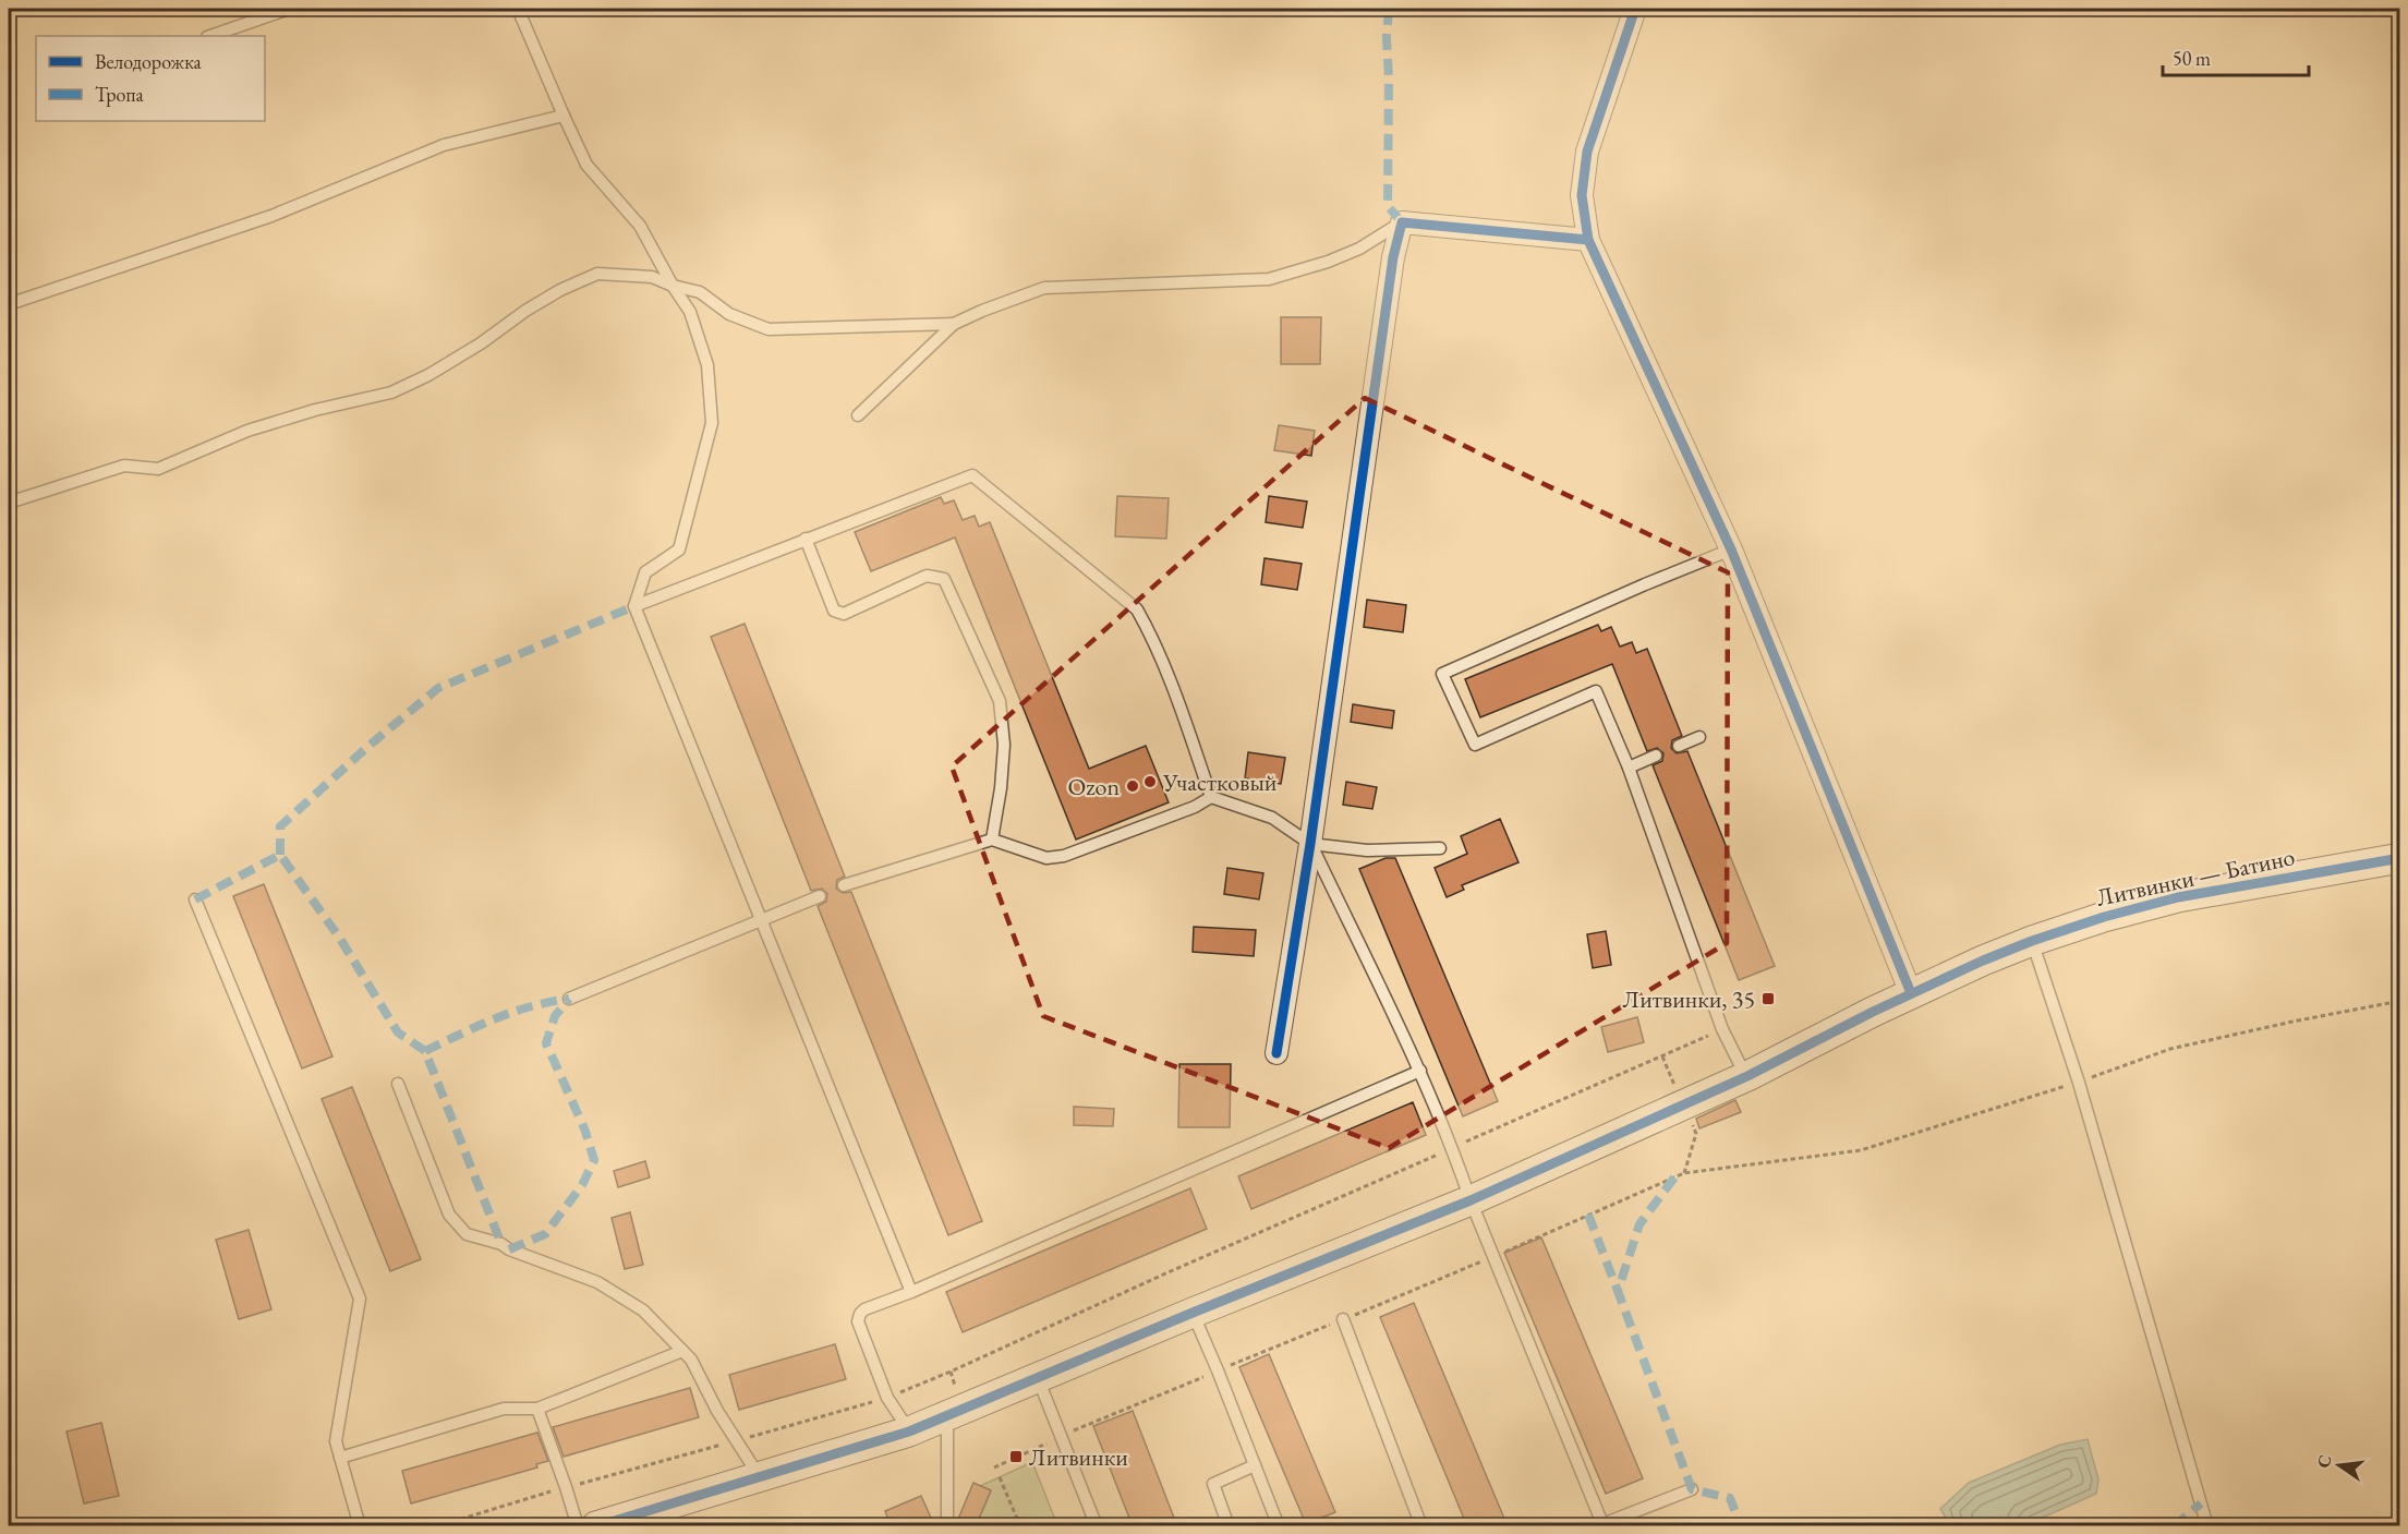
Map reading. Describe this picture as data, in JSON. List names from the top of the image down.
{
  "streets": {
    "street": ["Литвинки — Батино"]
  },
  "places": {
    "other": ["Участковый", "Ozon"],
    "transit": ["Литвинки, 35", "Литвинки"]
  },
  "legend": ["Велодорожка", "Тропа"],
  "scale_bar": "50 m",
  "north": "left"
}
